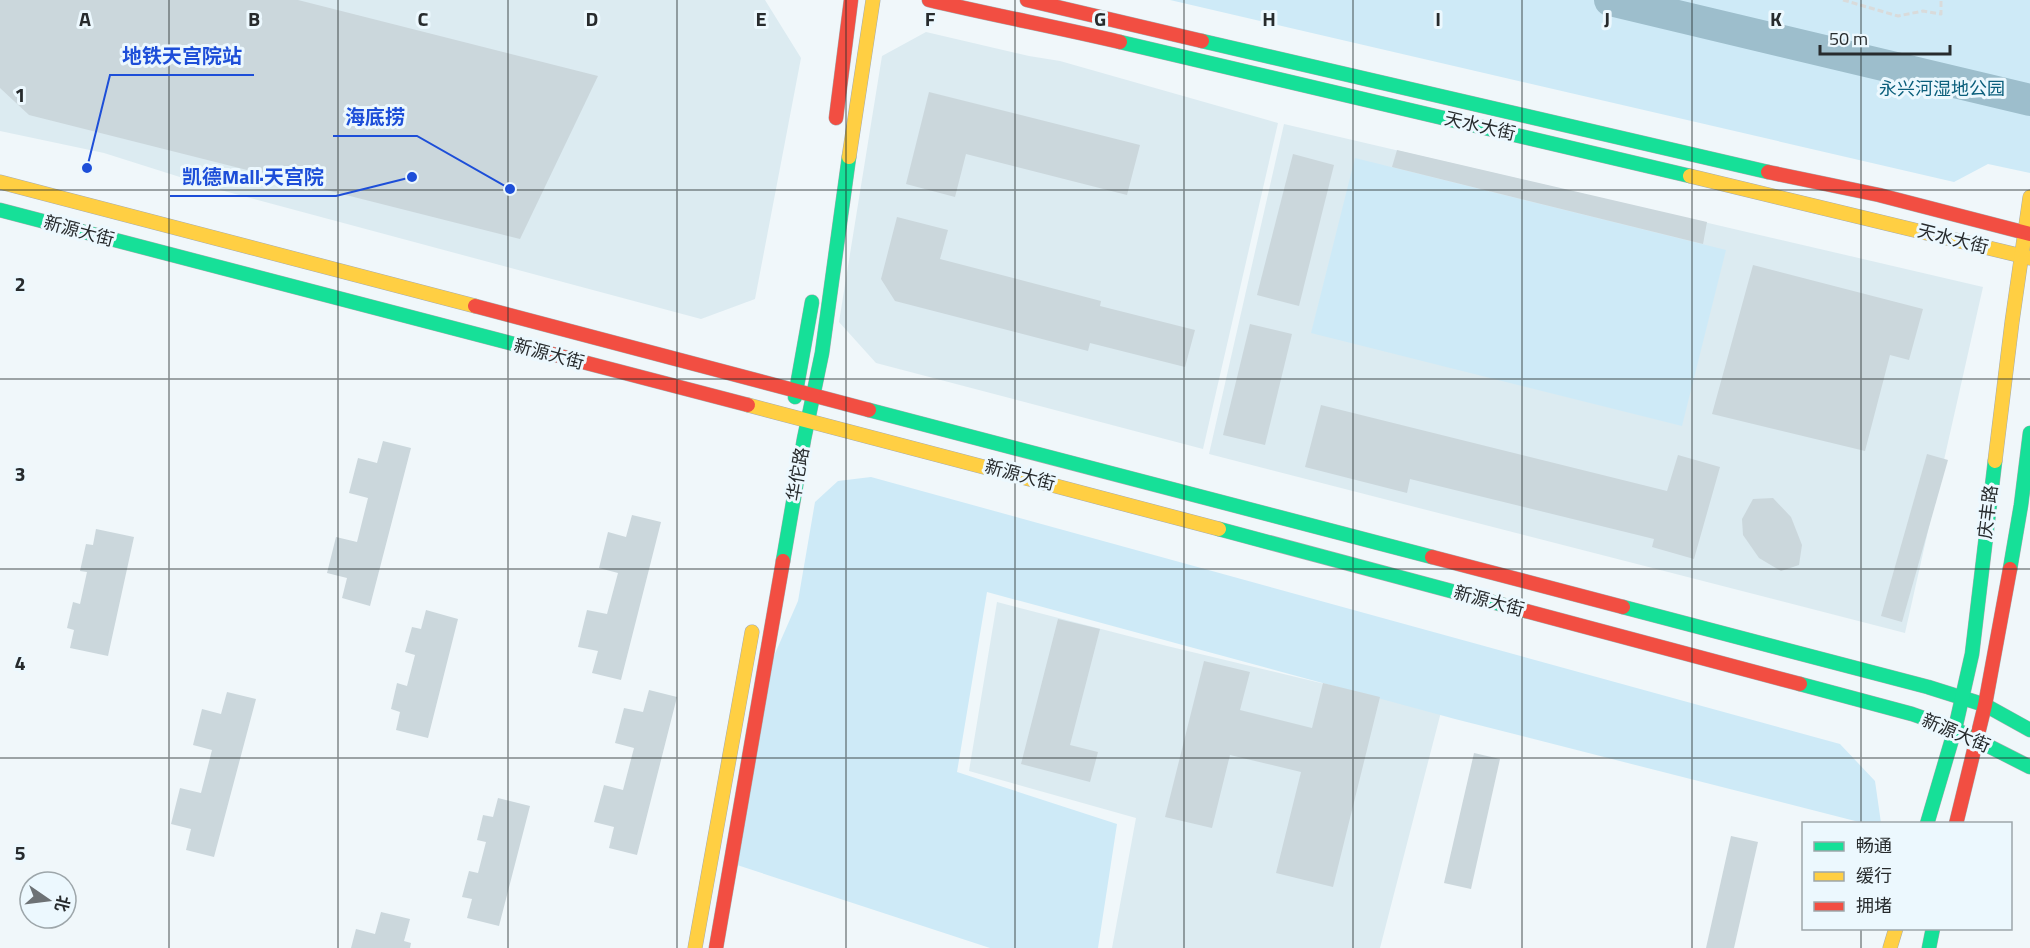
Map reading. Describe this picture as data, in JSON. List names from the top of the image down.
{
  "streets": {
    "main road": [
      "天水大街",
      "新源大街",
      "华佗路",
      "庆丰路"
    ]
  },
  "crossings": [
    ["天水大街", "庆丰路"],
    ["新源大街", "华佗路"],
    ["新源大街", "庆丰路"]
  ],
  "parks": ["永兴河湿地公园"],
  "places": ["地铁天宫院站", "凯德Mall·天宫院", "海底捞"],
  "legend": ["畅通", "缓行", "拥堵"],
  "scale_bar": "50 m",
  "north": "right",
  "grid": {
    "columns": [
      "A",
      "B",
      "C",
      "D",
      "E",
      "F",
      "G",
      "H",
      "I",
      "J",
      "K"
    ],
    "rows": [
      "1",
      "2",
      "3",
      "4",
      "5"
    ]
  }
}
